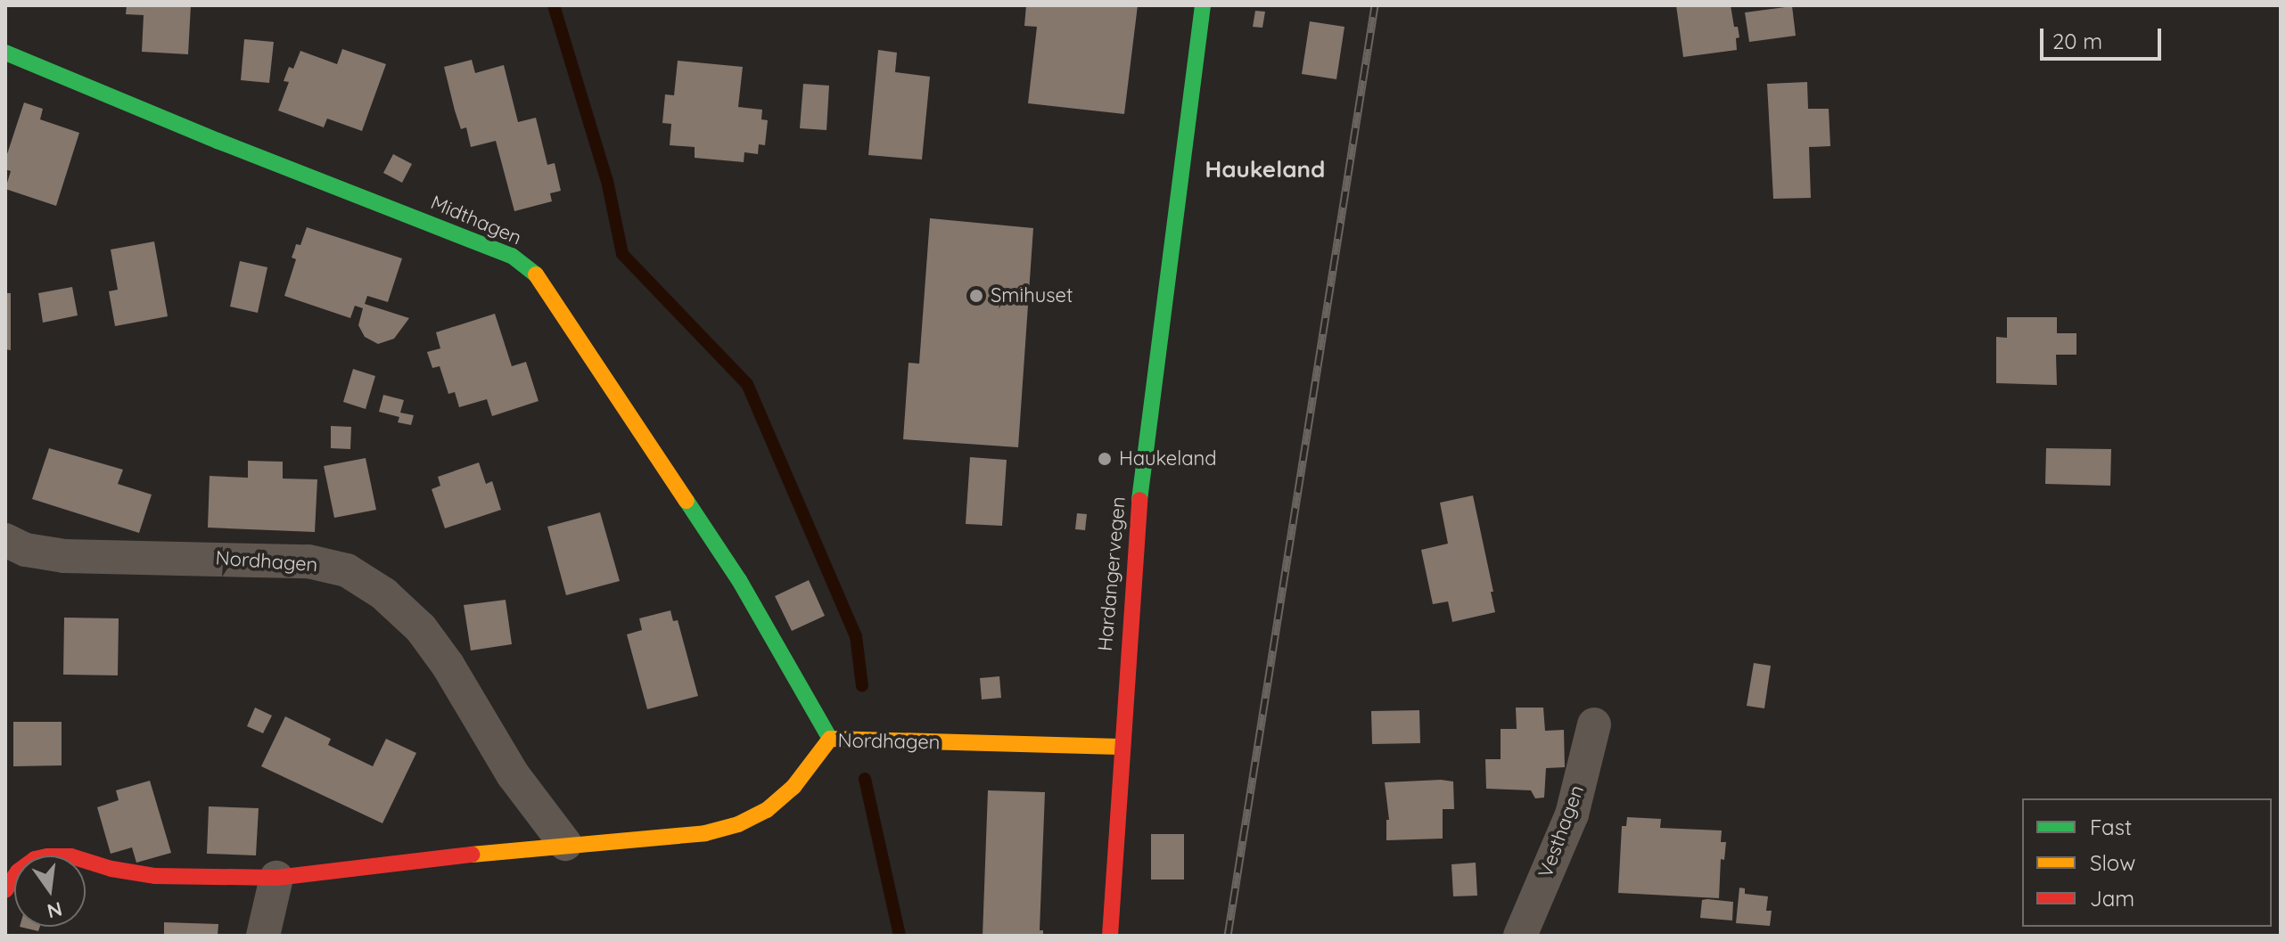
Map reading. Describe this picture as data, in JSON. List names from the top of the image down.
{
  "streets": {
    "street": [
      "Midthagen",
      "Nordhagen",
      "Hardangervegen",
      "Vesthagen"
    ]
  },
  "crossings": [
    ["Midthagen", "Nordhagen"],
    ["Nordhagen", "Hardangervegen"]
  ],
  "districts": ["Haukeland"],
  "places": ["Smihuset", "Haukeland"],
  "legend": ["Fast", "Slow", "Jam"],
  "scale_bar": "20 m",
  "north": "bottom"
}
